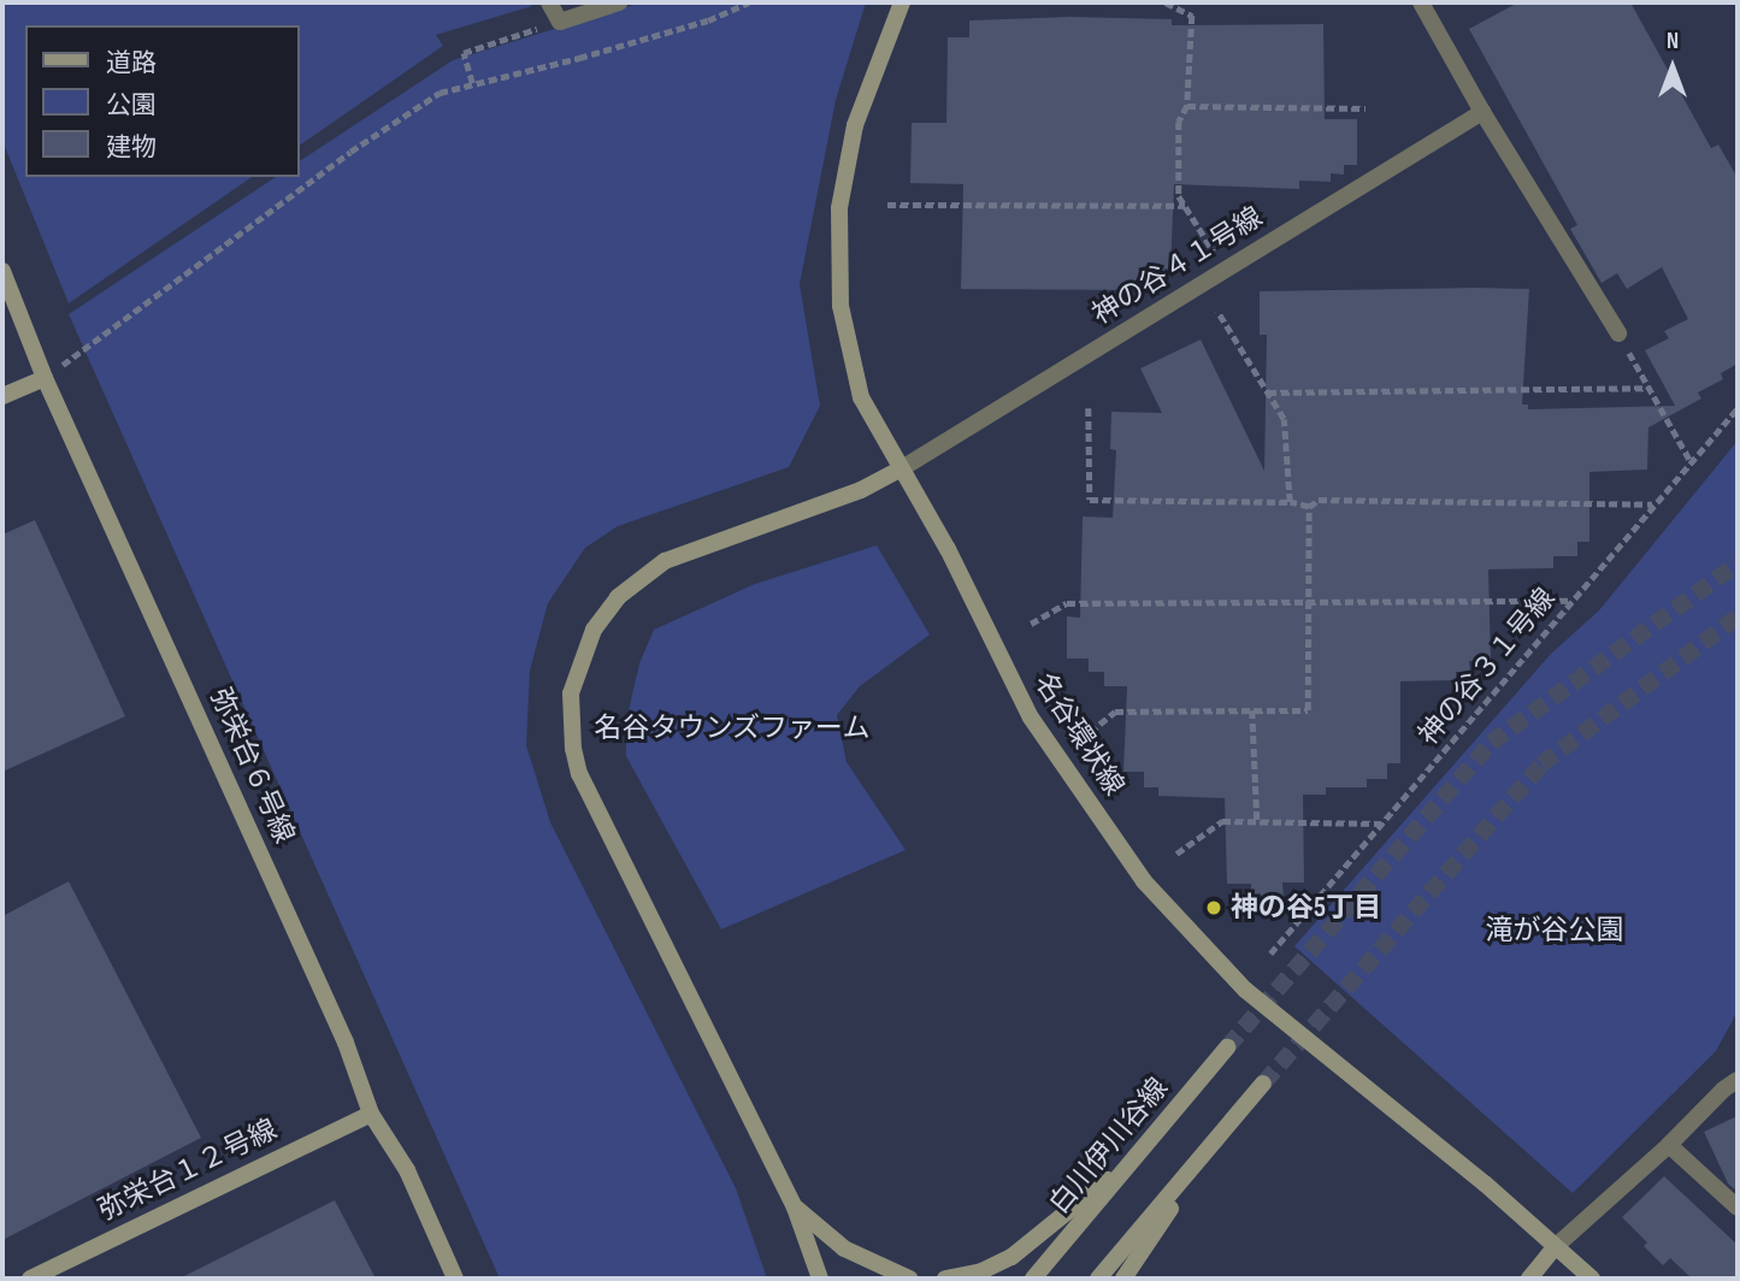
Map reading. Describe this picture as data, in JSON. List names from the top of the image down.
{
  "streets": {
    "street": [
      "神の谷４１号線",
      "名谷環状線",
      "弥栄台６号線",
      "白川伊川谷線",
      "弥栄台１２号線"
    ],
    "path": ["神の谷３１号線"]
  },
  "crossings": [
    ["神の谷４１号線", "名谷環状線"],
    ["弥栄台６号線", "弥栄台１２号線"]
  ],
  "parks": ["名谷タウンズファーム", "滝が谷公園"],
  "places": ["神の谷5丁目"],
  "legend": ["道路", "公園", "建物"],
  "north": "top"
}
